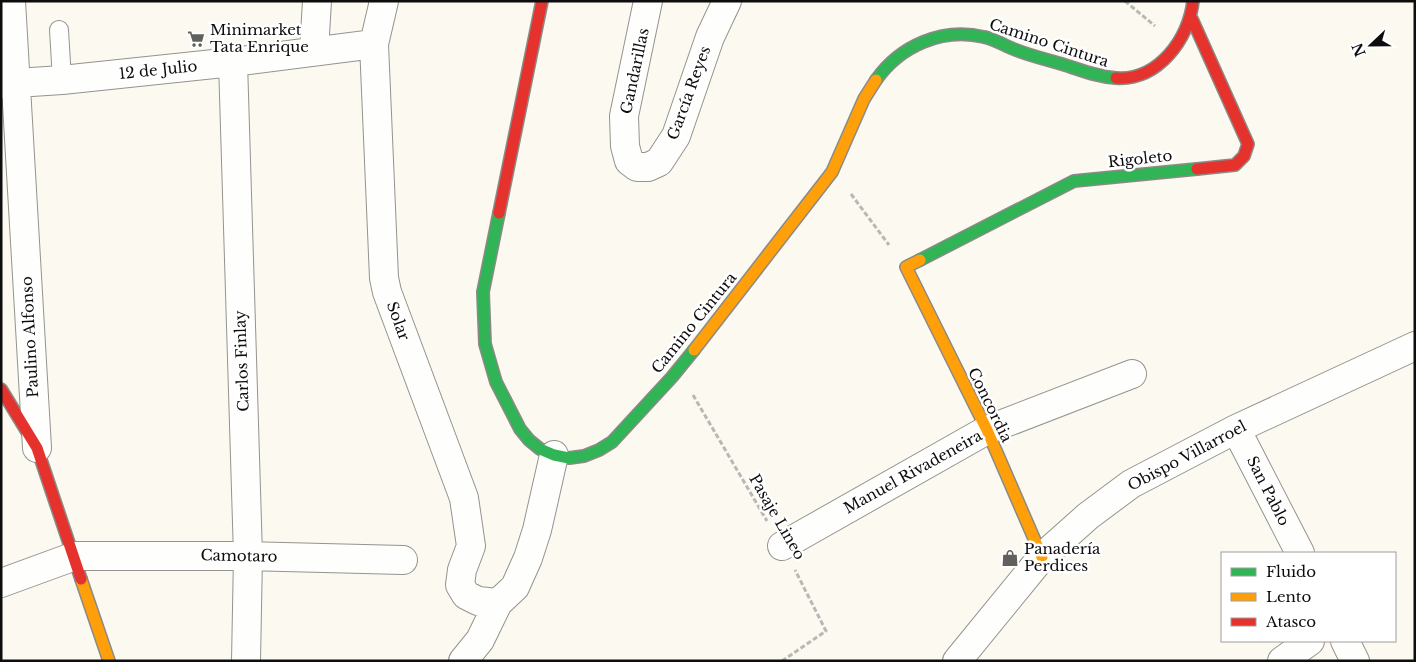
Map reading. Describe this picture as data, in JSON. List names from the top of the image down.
{
  "streets": {
    "main road": [
      "Camino Cintura",
      "Rigoleto",
      "Paulino Alfonso",
      "Concordia"
    ],
    "street": [
      "12 de Julio",
      "Gandarillas",
      "García Reyes",
      "Solar",
      "Carlos Finlay",
      "Obispo Villarroel",
      "Manuel Rivadeneira",
      "San Pablo",
      "Camotaro"
    ],
    "path": ["Pasaje Lineo"]
  },
  "crossings": [
    ["Camino Cintura", "Rigoleto"],
    ["Camino Cintura", "Pasaje Lineo"],
    ["12 de Julio", "Solar"],
    ["12 de Julio", "Paulino Alfonso"],
    ["12 de Julio", "Carlos Finlay"],
    ["Gandarillas", "García Reyes"],
    ["Rigoleto", "Concordia"],
    ["Paulino Alfonso", "Camotaro"],
    ["Carlos Finlay", "Camotaro"],
    ["Concordia", "Obispo Villarroel"],
    ["Concordia", "Manuel Rivadeneira"],
    ["Obispo Villarroel", "San Pablo"],
    ["Manuel Rivadeneira", "Pasaje Lineo"]
  ],
  "places": {
    "supermarket": ["Minimarket Tata Enrique"],
    "shop": ["Panadería Perdices"]
  },
  "legend": ["Fluido", "Lento", "Atasco"],
  "north": "left"
}
